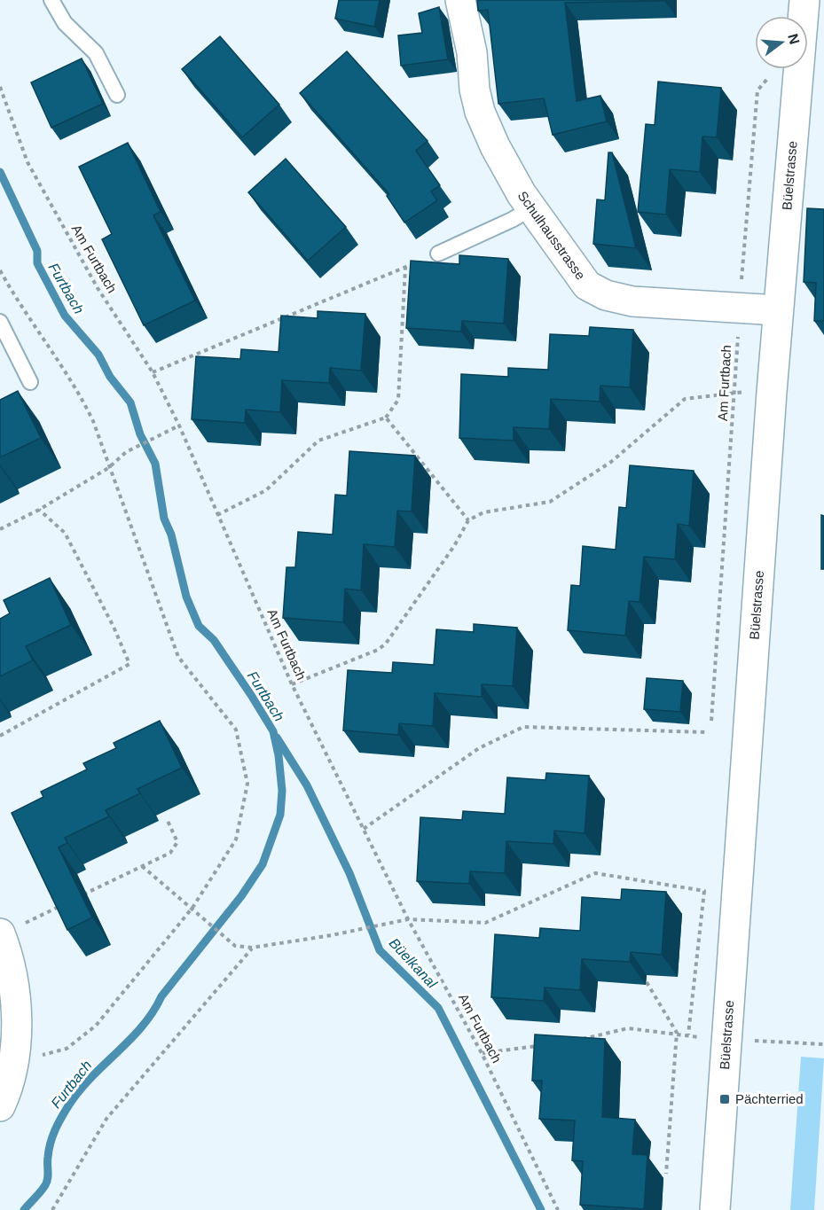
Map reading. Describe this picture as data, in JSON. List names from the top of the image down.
{
  "streets": {
    "street": ["Büelstrasse", "Schulhausstrasse"],
    "path": ["Am Furtbach"]
  },
  "crossings": [
    ["Büelstrasse", "Schulhausstrasse"],
    ["Schulhausstrasse", "Am Furtbach"]
  ],
  "water": ["Furtbach", "Büelkanal"],
  "places": {
    "transit": ["Pächterried"]
  },
  "north": "right"
}
